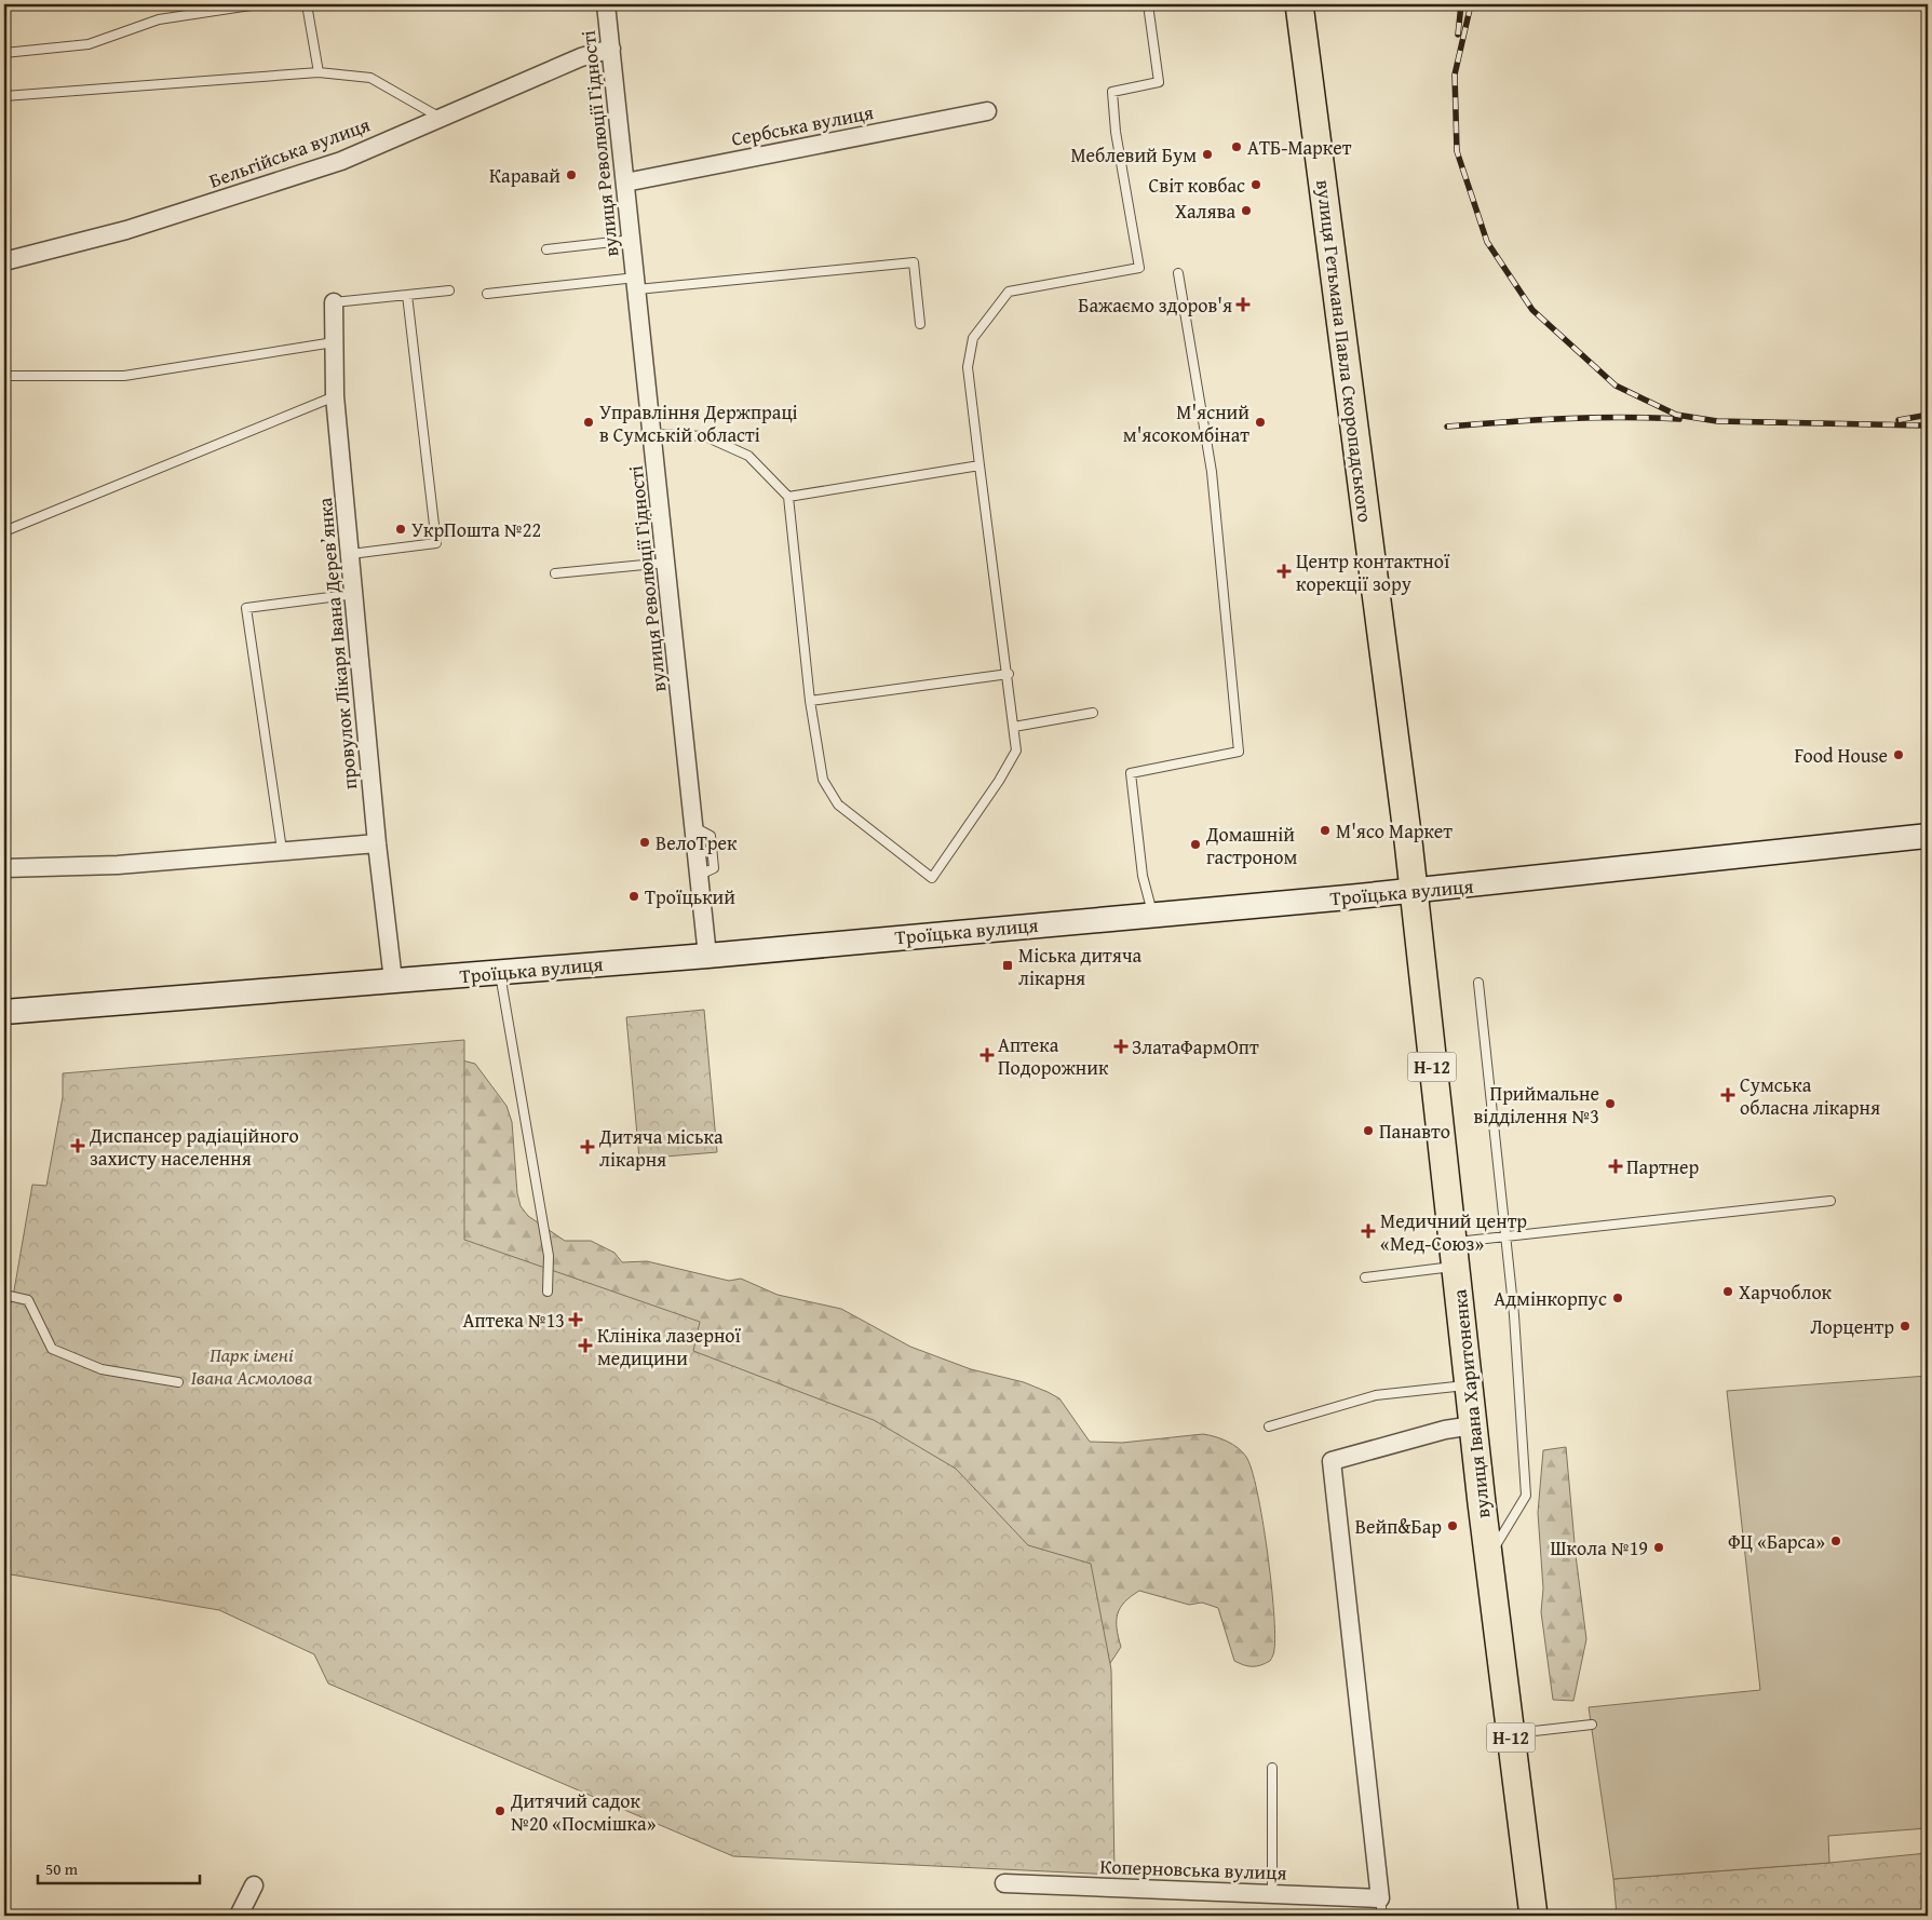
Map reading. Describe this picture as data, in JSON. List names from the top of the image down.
{
  "streets": {
    "main road": [
      "вулиця Гетьмана Павла Скоропадського",
      "Троїцька вулиця",
      "Н-12",
      "вулиця Івана Харитоненка"
    ],
    "street": [
      "Сербська вулиця",
      "вулиця Революції Гідності",
      "Бельгійська вулиця",
      "провулок Лікаря Івана Деревʼянка",
      "Коперновська вулиця"
    ]
  },
  "crossings": [
    ["Сербська вулиця", "вулиця Революції Гідності"],
    ["вулиця Революції Гідності", "Бельгійська вулиця"],
    ["вулиця Революції Гідності", "Троїцька вулиця"],
    ["вулиця Гетьмана Павла Скоропадського", "Троїцька вулиця"],
    ["вулиця Гетьмана Павла Скоропадського", "вулиця Івана Харитоненка"],
    ["провулок Лікаря Івана Деревʼянка", "Троїцька вулиця"],
    ["Троїцька вулиця", "вулиця Івана Харитоненка"]
  ],
  "parks": ["Парк імені Івана Асмолова"],
  "places": {
    "other": [
      "АТБ-Маркет",
      "Меблевий Бум",
      "Каравай",
      "Світ ковбас",
      "Халява",
      "Управління Держпраці в Сумській області",
      "М'ясний м'ясокомбінат",
      "УкрПошта №22",
      "Food House",
      "М'ясо Маркет",
      "ВелоТрек",
      "Домашній гастроном",
      "Троїцький",
      "Приймальне відділення №3",
      "Панавто",
      "Харчоблок",
      "Адмінкорпус",
      "Лорцентр",
      "Вейп&Бар",
      "ФЦ «Барса»",
      "Школа №19",
      "Дитячий садок №20 «Посмішка»"
    ],
    "health": [
      "Бажаємо здоров'я",
      "Центр контактної корекції зору",
      "ЗлатаФармОпт",
      "Аптека Подорожник",
      "Сумська обласна лікарня",
      "Диспансер радіаційного захисту населення",
      "Дитяча міська лікарня",
      "Партнер",
      "Медичний центр «Мед-Союз»",
      "Аптека №13",
      "Клініка лазерної медицини"
    ],
    "transit": ["Міська дитяча лікарня"]
  },
  "scale_bar": "50 m"
}
